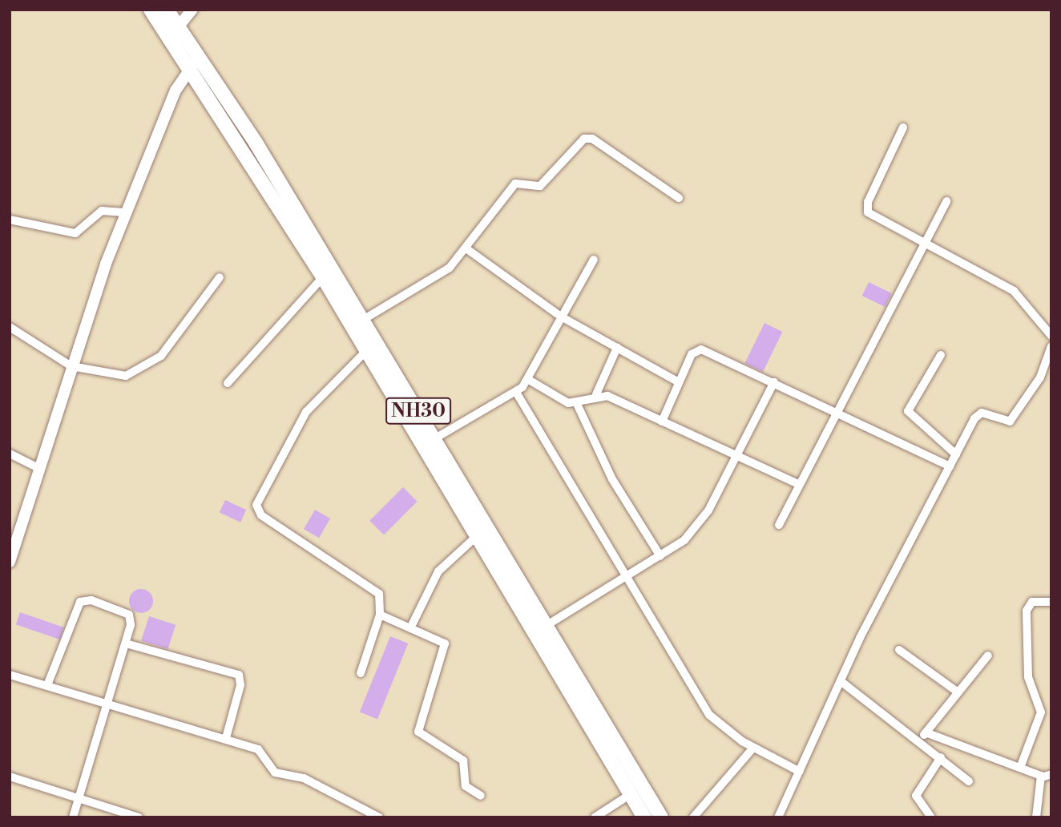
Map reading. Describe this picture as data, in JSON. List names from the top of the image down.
{
  "streets": {
    "highway": ["NH30"]
  }
}
